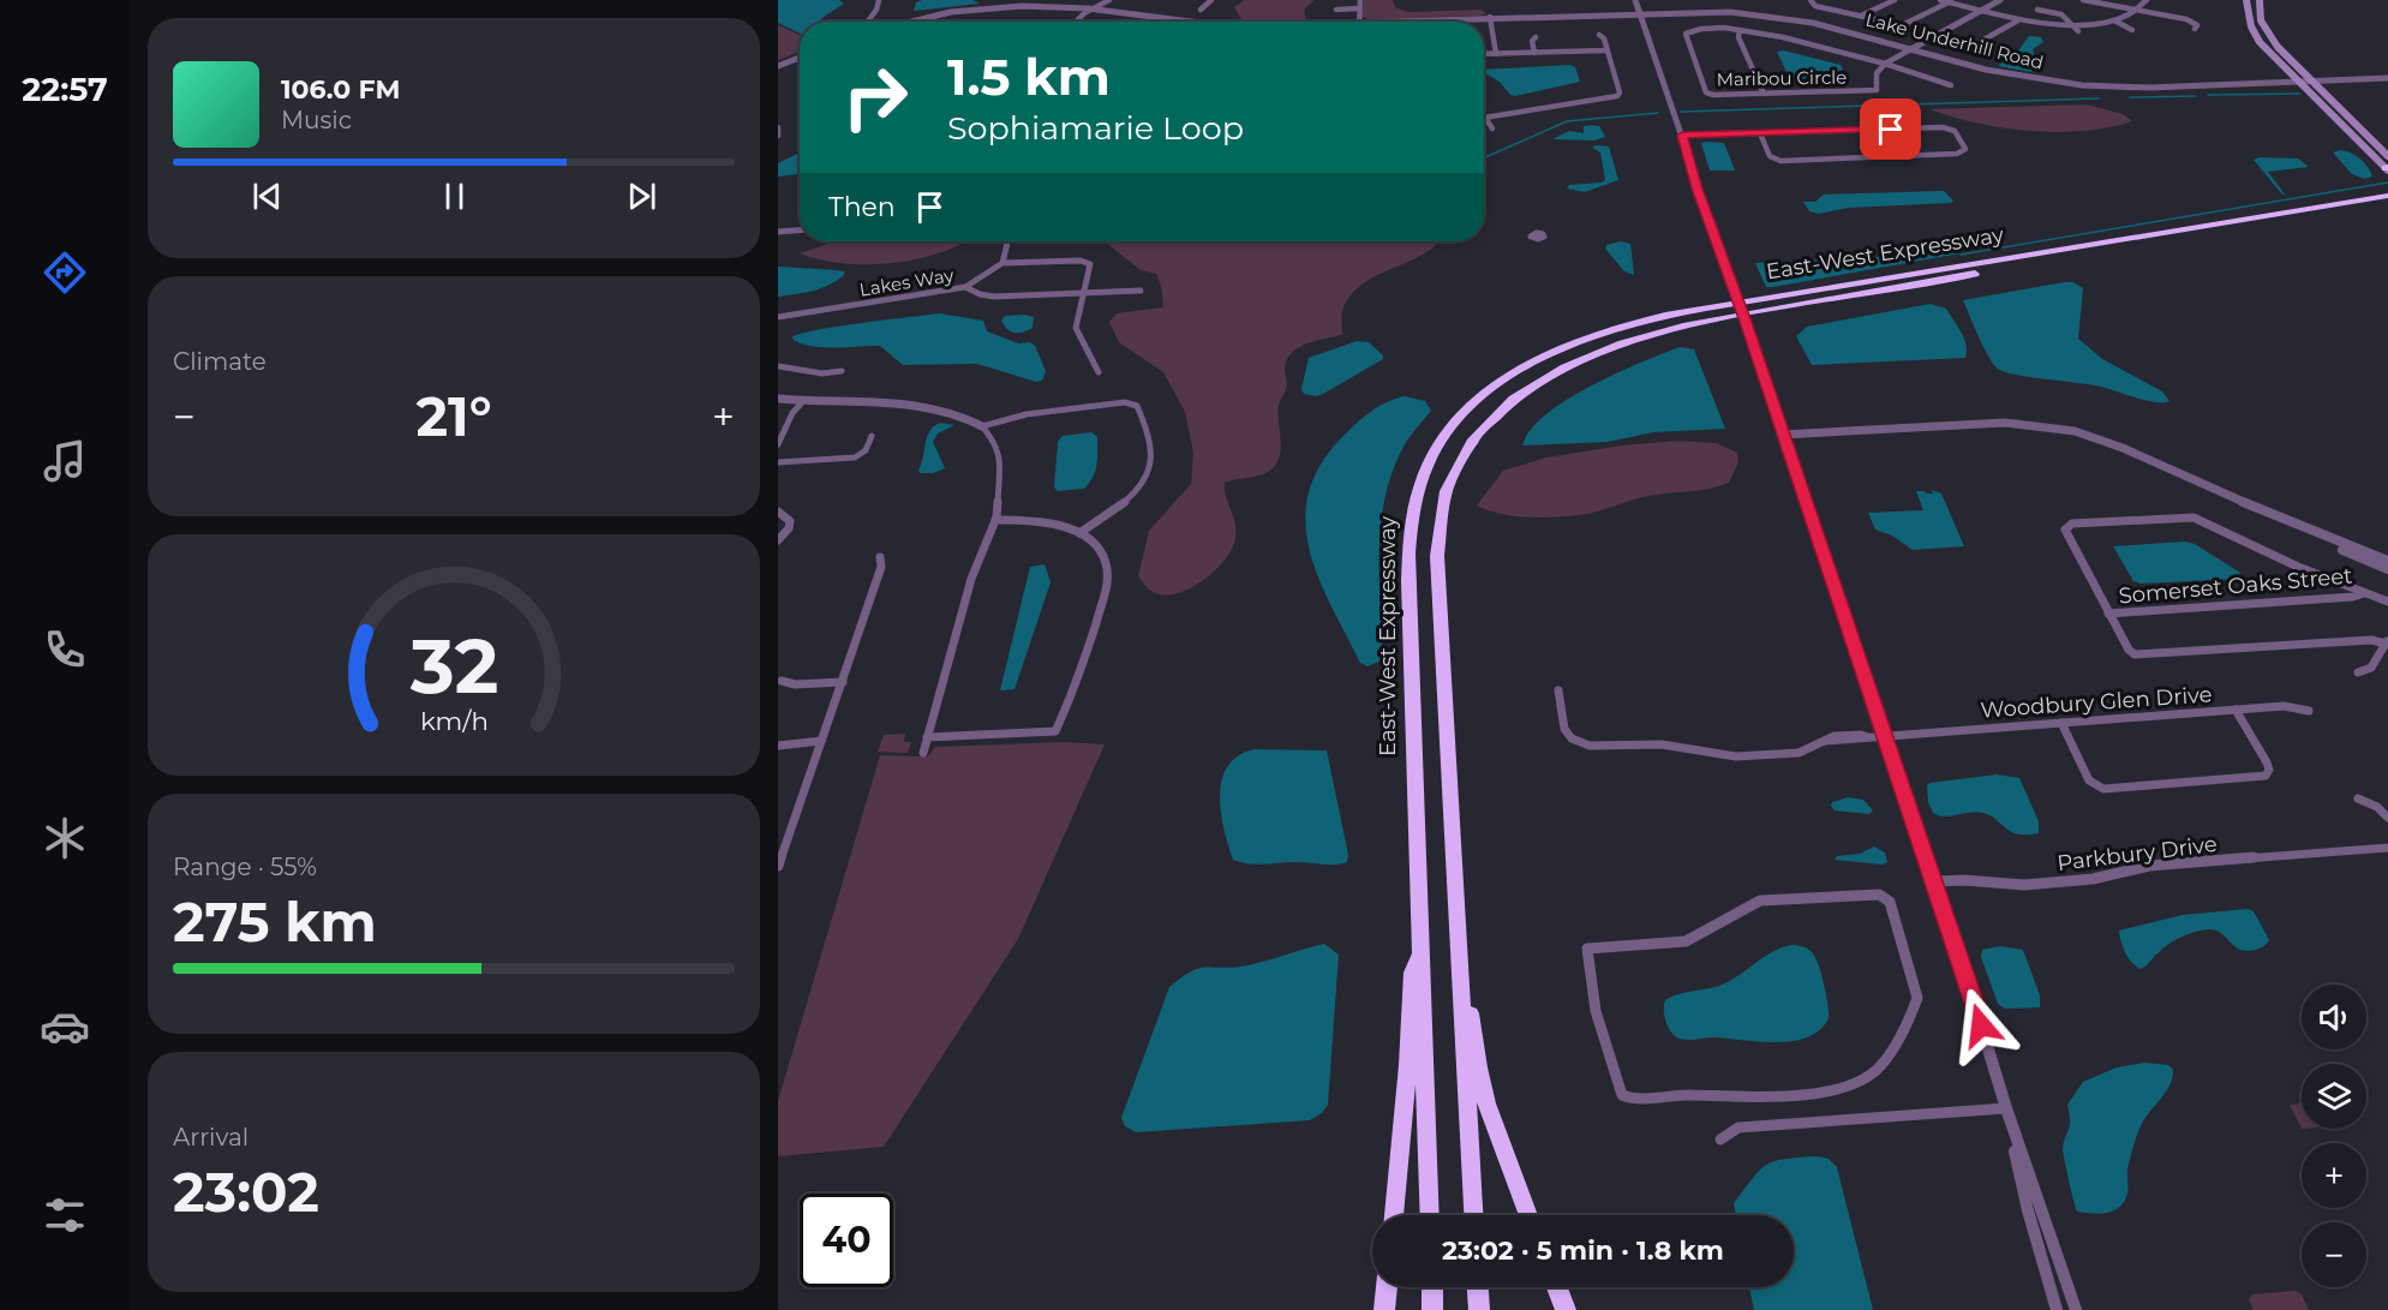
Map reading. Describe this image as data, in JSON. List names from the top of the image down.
{
  "streets": {
    "highway": ["East-West Expressway"],
    "street": [
      "Lake Underhill Road",
      "Maribou Circle",
      "Lakes Way",
      "Somerset Oaks Street",
      "Woodbury Glen Drive",
      "Parkbury Drive"
    ]
  },
  "page": {
    "tabs": "22:57",
    "turn": ["1.5 km", "Sophiamarie Loop"],
    "song": ["106.0 FM", "Music"],
    "then": "Then",
    "tile": [
      "Climate",
      ["Range · 55%", "275 km"],
      ["Arrival", "23:02"]
    ],
    "heat": ["−", "21°", "+"],
    "map_buttons": ["+", "−"],
    "limit": "40",
    "trip": "23:02 · 5 min · 1.8 km",
    "gauge": ["32", "km/h"]
  }
}
